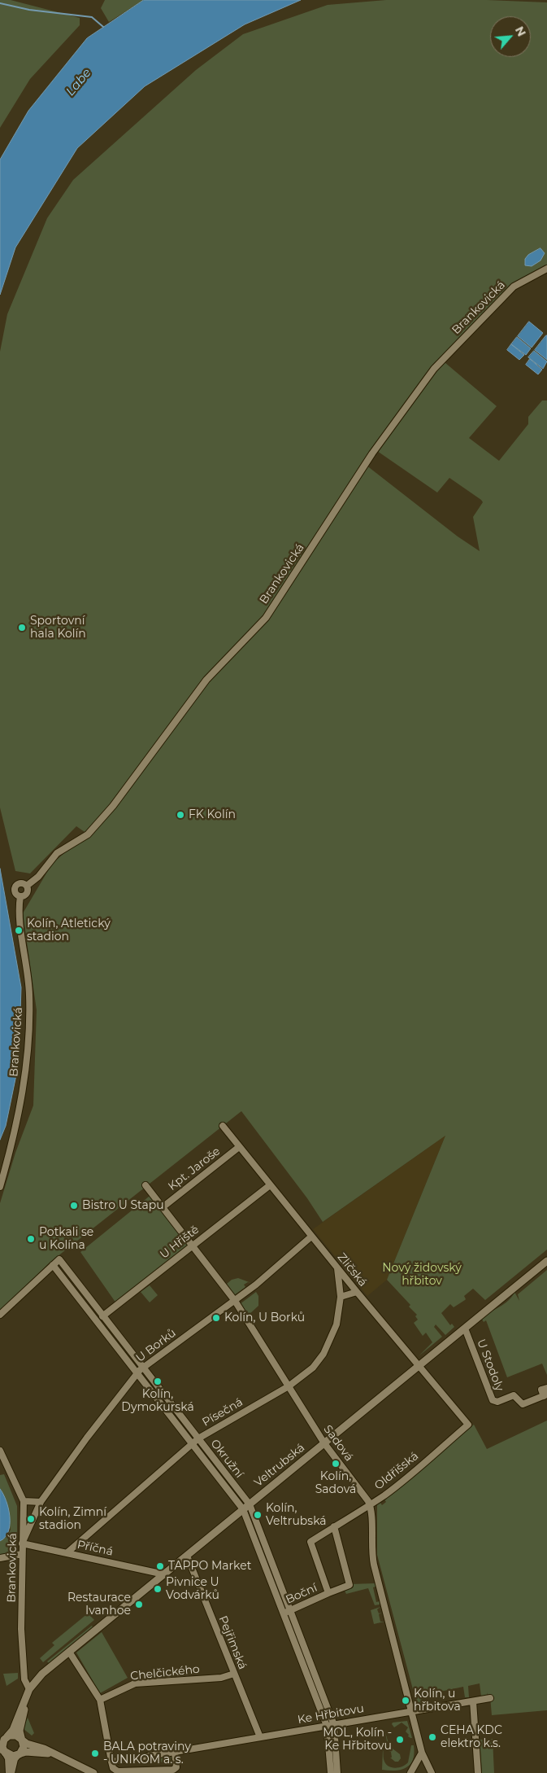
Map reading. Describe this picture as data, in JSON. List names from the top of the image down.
{
  "streets": {
    "street": [
      "Brankovická",
      "Kpt. Jaroše",
      "U Hřiště",
      "Zličská",
      "U Borků",
      "U Stodoly",
      "Písečná",
      "Sadová",
      "Okružní",
      "Veltrubská",
      "Oldřišská",
      "Příčná",
      "Boční",
      "Pejřimská",
      "Chelčického",
      "Ke Hřbitovu"
    ]
  },
  "crossings": [
    ["Brankovická", "U Borků"],
    ["Brankovická", "Veltrubská"],
    ["Brankovická", "Příčná"],
    ["Kpt. Jaroše", "Zličská"],
    ["Kpt. Jaroše", "Sadová"],
    ["U Hřiště", "Zličská"],
    ["U Hřiště", "Sadová"],
    ["U Hřiště", "Okružní"],
    ["Zličská", "U Borků"],
    ["Zličská", "Písečná"],
    ["Zličská", "Veltrubská"],
    ["Zličská", "Oldřišská"],
    ["U Borků", "Sadová"],
    ["U Borků", "Okružní"],
    ["U Borků", "Příčná"],
    ["U Stodoly", "Veltrubská"],
    ["Písečná", "Sadová"],
    ["Písečná", "Okružní"],
    ["Písečná", "Příčná"],
    ["Sadová", "Veltrubská"],
    ["Sadová", "Oldřišská"],
    ["Okružní", "Veltrubská"],
    ["Okružní", "Boční"],
    ["Okružní", "Ke Hřbitovu"],
    ["Veltrubská", "Příčná"],
    ["Veltrubská", "Pejřimská"],
    ["Oldřišská", "Boční"],
    ["Pejřimská", "Chelčického"],
    ["Pejřimská", "Ke Hřbitovu"]
  ],
  "water": ["Labe"],
  "parks": ["Nový židovský hřbitov"],
  "places": [
    "Sportovní hala Kolín",
    "FK Kolín",
    "Kolín, Atletický stadion",
    "Bistro U Stapu",
    "Potkali se u Kolína",
    "Kolín, U Borků",
    "Kolín, Dymokurská",
    "Kolín, Sadová",
    "Kolín, Veltrubská",
    "Kolín, Zimní stadion",
    "TAPPO Market",
    "Pivnice U Vodvárků",
    "Restaurace Ivanhoe",
    "Kolín, u hřbitova",
    "CEHA KDC elektro k.s.",
    "MOL, Kolín - Ke Hřbitovu",
    "BALA potraviny - UNIKOM a. s."
  ],
  "north": "top right"
}
